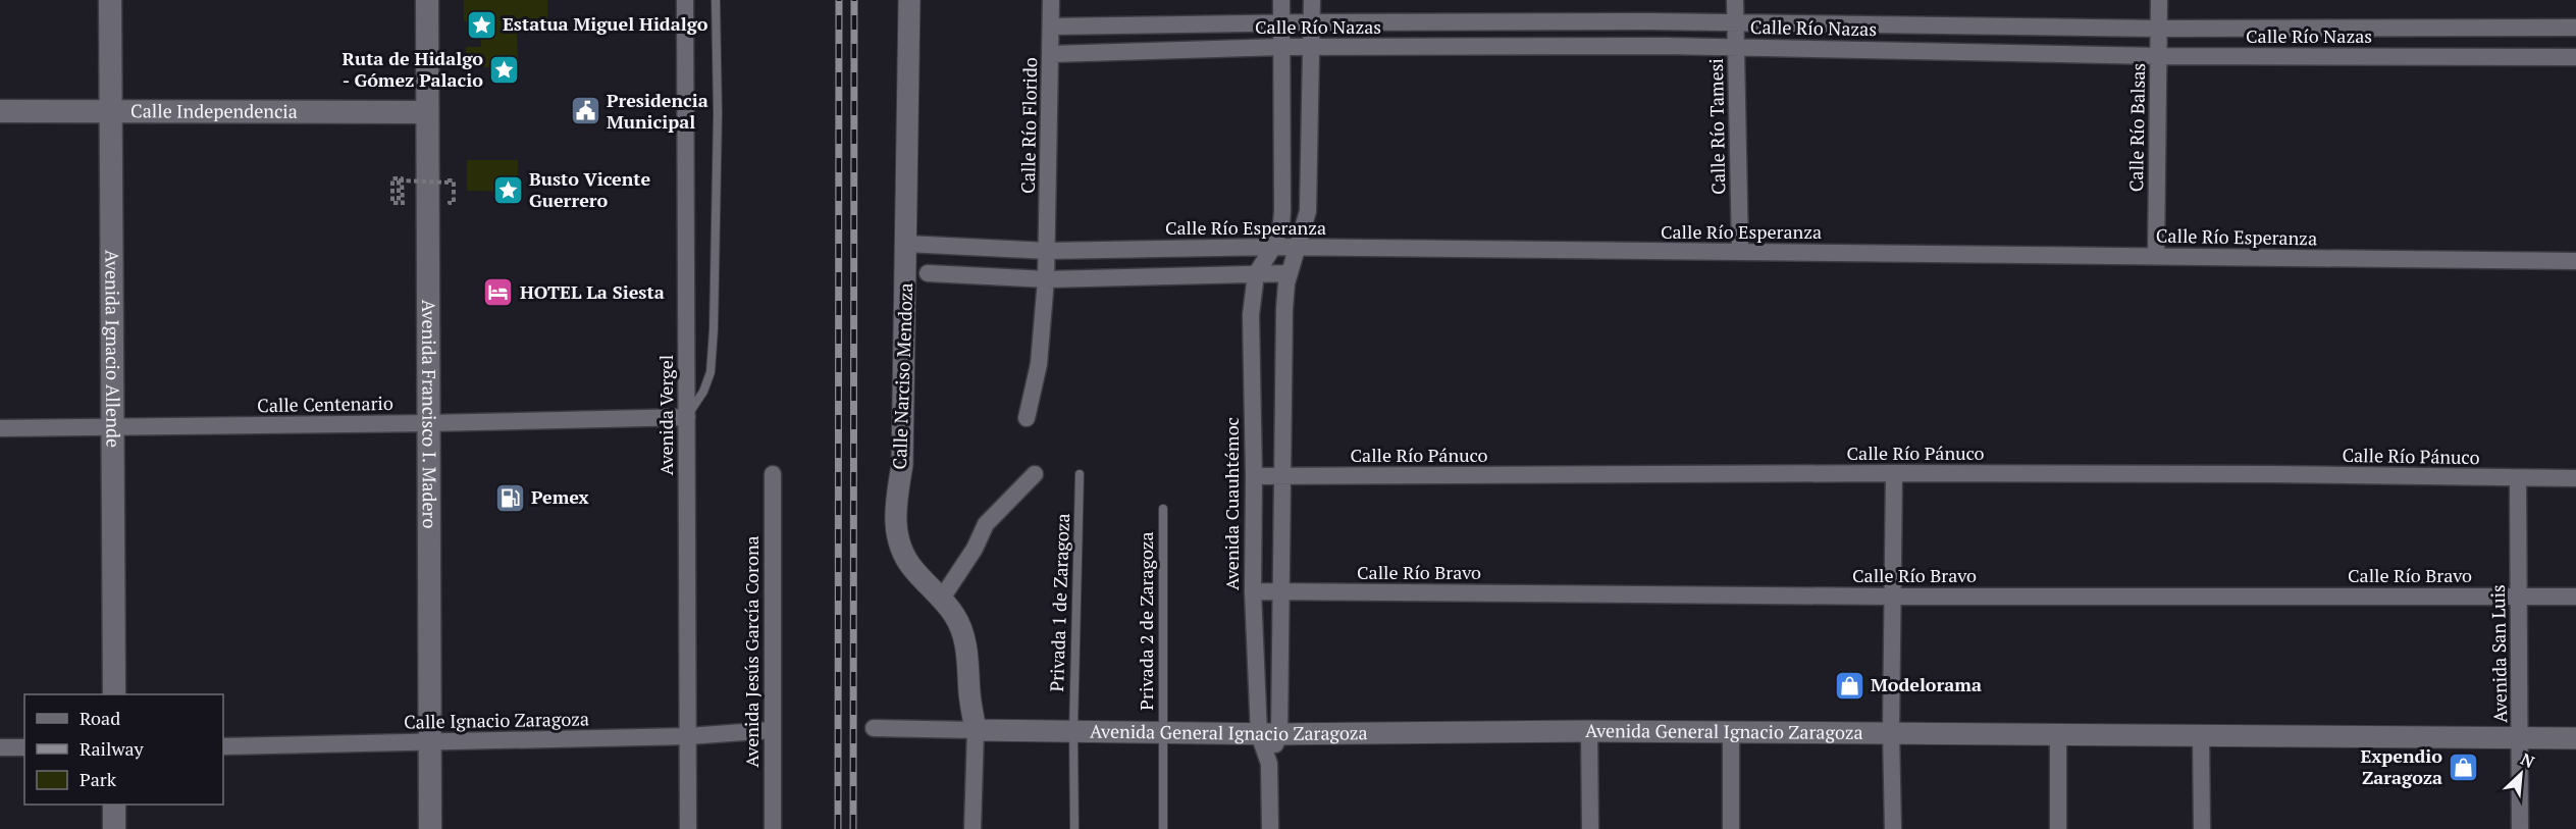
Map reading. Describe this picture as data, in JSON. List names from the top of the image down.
{
  "streets": {
    "main road": ["Calle Independencia", "Avenida Ignacio Allende", "Avenida Francisco I. Madero"],
    "street": [
      "Calle Río Nazas",
      "Calle Río Florido",
      "Calle Río Tamesi",
      "Calle Río Balsas",
      "Calle Río Esperanza",
      "Calle Narciso Mendoza",
      "Calle Centenario",
      "Avenida Vergel",
      "Calle Río Pánuco",
      "Avenida Cuauhtémoc",
      "Calle Río Bravo",
      "Avenida Jesús García Corona",
      "Avenida San Luis",
      "Calle Ignacio Zaragoza",
      "Avenida General Ignacio Zaragoza"
    ],
    "lane": ["Privada 1 de Zaragoza", "Privada 2 de Zaragoza"]
  },
  "crossings": [
    ["Calle Río Nazas", "Calle Río Florido"],
    ["Calle Río Nazas", "Calle Río Tamesi"],
    ["Calle Río Nazas", "Calle Río Balsas"],
    ["Calle Río Nazas", "Avenida Cuauhtémoc"],
    ["Calle Independencia", "Avenida Ignacio Allende"],
    ["Calle Independencia", "Avenida Francisco I. Madero"],
    ["Calle Río Florido", "Calle Río Esperanza"],
    ["Calle Río Tamesi", "Calle Río Esperanza"],
    ["Calle Río Balsas", "Calle Río Esperanza"],
    ["Calle Río Esperanza", "Calle Narciso Mendoza"],
    ["Calle Río Esperanza", "Avenida Cuauhtémoc"],
    ["Avenida Ignacio Allende", "Calle Centenario"],
    ["Calle Narciso Mendoza", "Avenida General Ignacio Zaragoza"],
    ["Calle Centenario", "Avenida Francisco I. Madero"],
    ["Calle Centenario", "Avenida Vergel"],
    ["Avenida Francisco I. Madero", "Calle Ignacio Zaragoza"],
    ["Avenida Vergel", "Calle Ignacio Zaragoza"],
    ["Calle Río Pánuco", "Avenida Cuauhtémoc"],
    ["Calle Río Pánuco", "Avenida San Luis"],
    ["Avenida Cuauhtémoc", "Calle Río Bravo"],
    ["Avenida Cuauhtémoc", "Avenida General Ignacio Zaragoza"],
    ["Calle Río Bravo", "Avenida San Luis"],
    ["Privada 1 de Zaragoza", "Avenida General Ignacio Zaragoza"],
    ["Privada 2 de Zaragoza", "Avenida General Ignacio Zaragoza"],
    ["Avenida Jesús García Corona", "Calle Ignacio Zaragoza"],
    ["Avenida San Luis", "Avenida General Ignacio Zaragoza"]
  ],
  "places": {
    "place": ["Estatua Miguel Hidalgo", "Ruta de Hidalgo - Gómez Palacio", "Busto Vicente Guerrero"],
    "public building": ["Presidencia Municipal"],
    "hotel": ["HOTEL La Siesta"],
    "fuel station": ["Pemex"],
    "shop": ["Modelorama", "Expendio Zaragoza"]
  },
  "legend": ["Road", "Railway", "Park"],
  "north": "top right"
}
